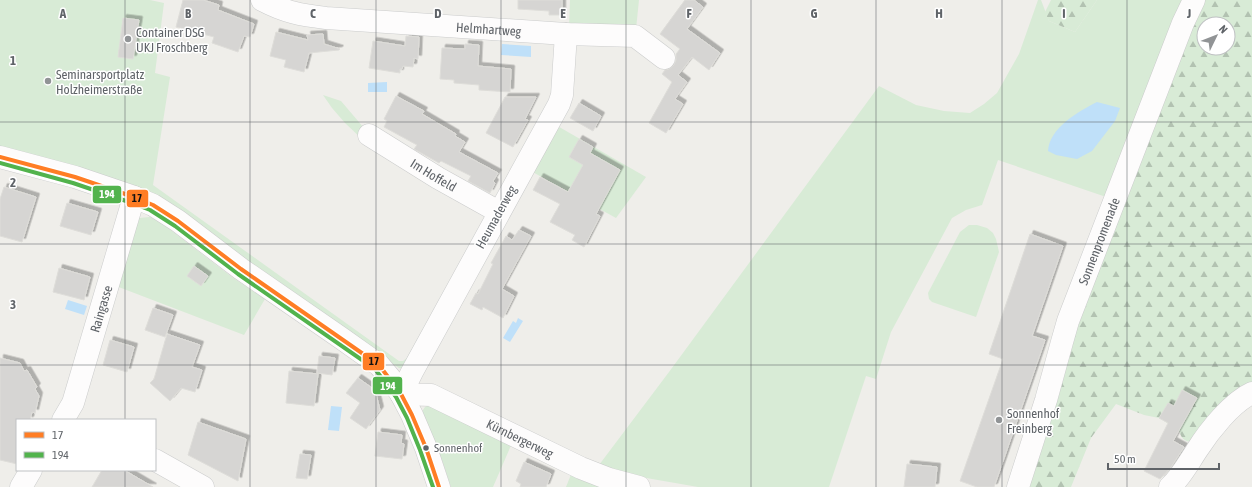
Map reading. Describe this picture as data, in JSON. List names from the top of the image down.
{
  "streets": {
    "street": [
      "Helmhartweg",
      "Im Hoffeld",
      "Heumaderweg",
      "Sonnenpromenade",
      "Raingasse",
      "Kürnbergerweg"
    ]
  },
  "crossings": [
    ["Helmhartweg", "Heumaderweg"],
    ["Im Hoffeld", "Heumaderweg"],
    ["Heumaderweg", "Kürnbergerweg"]
  ],
  "places": [
    "Container DSG UKJ Froschberg",
    "Seminarsportplatz Holzheimerstraße",
    "Sonnenhof Freinberg",
    "Sonnenhof"
  ],
  "lines": ["transit line 17", "transit line 194"],
  "legend": ["17", "194"],
  "scale_bar": "50 m",
  "north": "top right",
  "grid": {
    "columns": [
      "A",
      "B",
      "C",
      "D",
      "E",
      "F",
      "G",
      "H",
      "I",
      "J"
    ],
    "rows": ["1", "2", "3"]
  }
}
